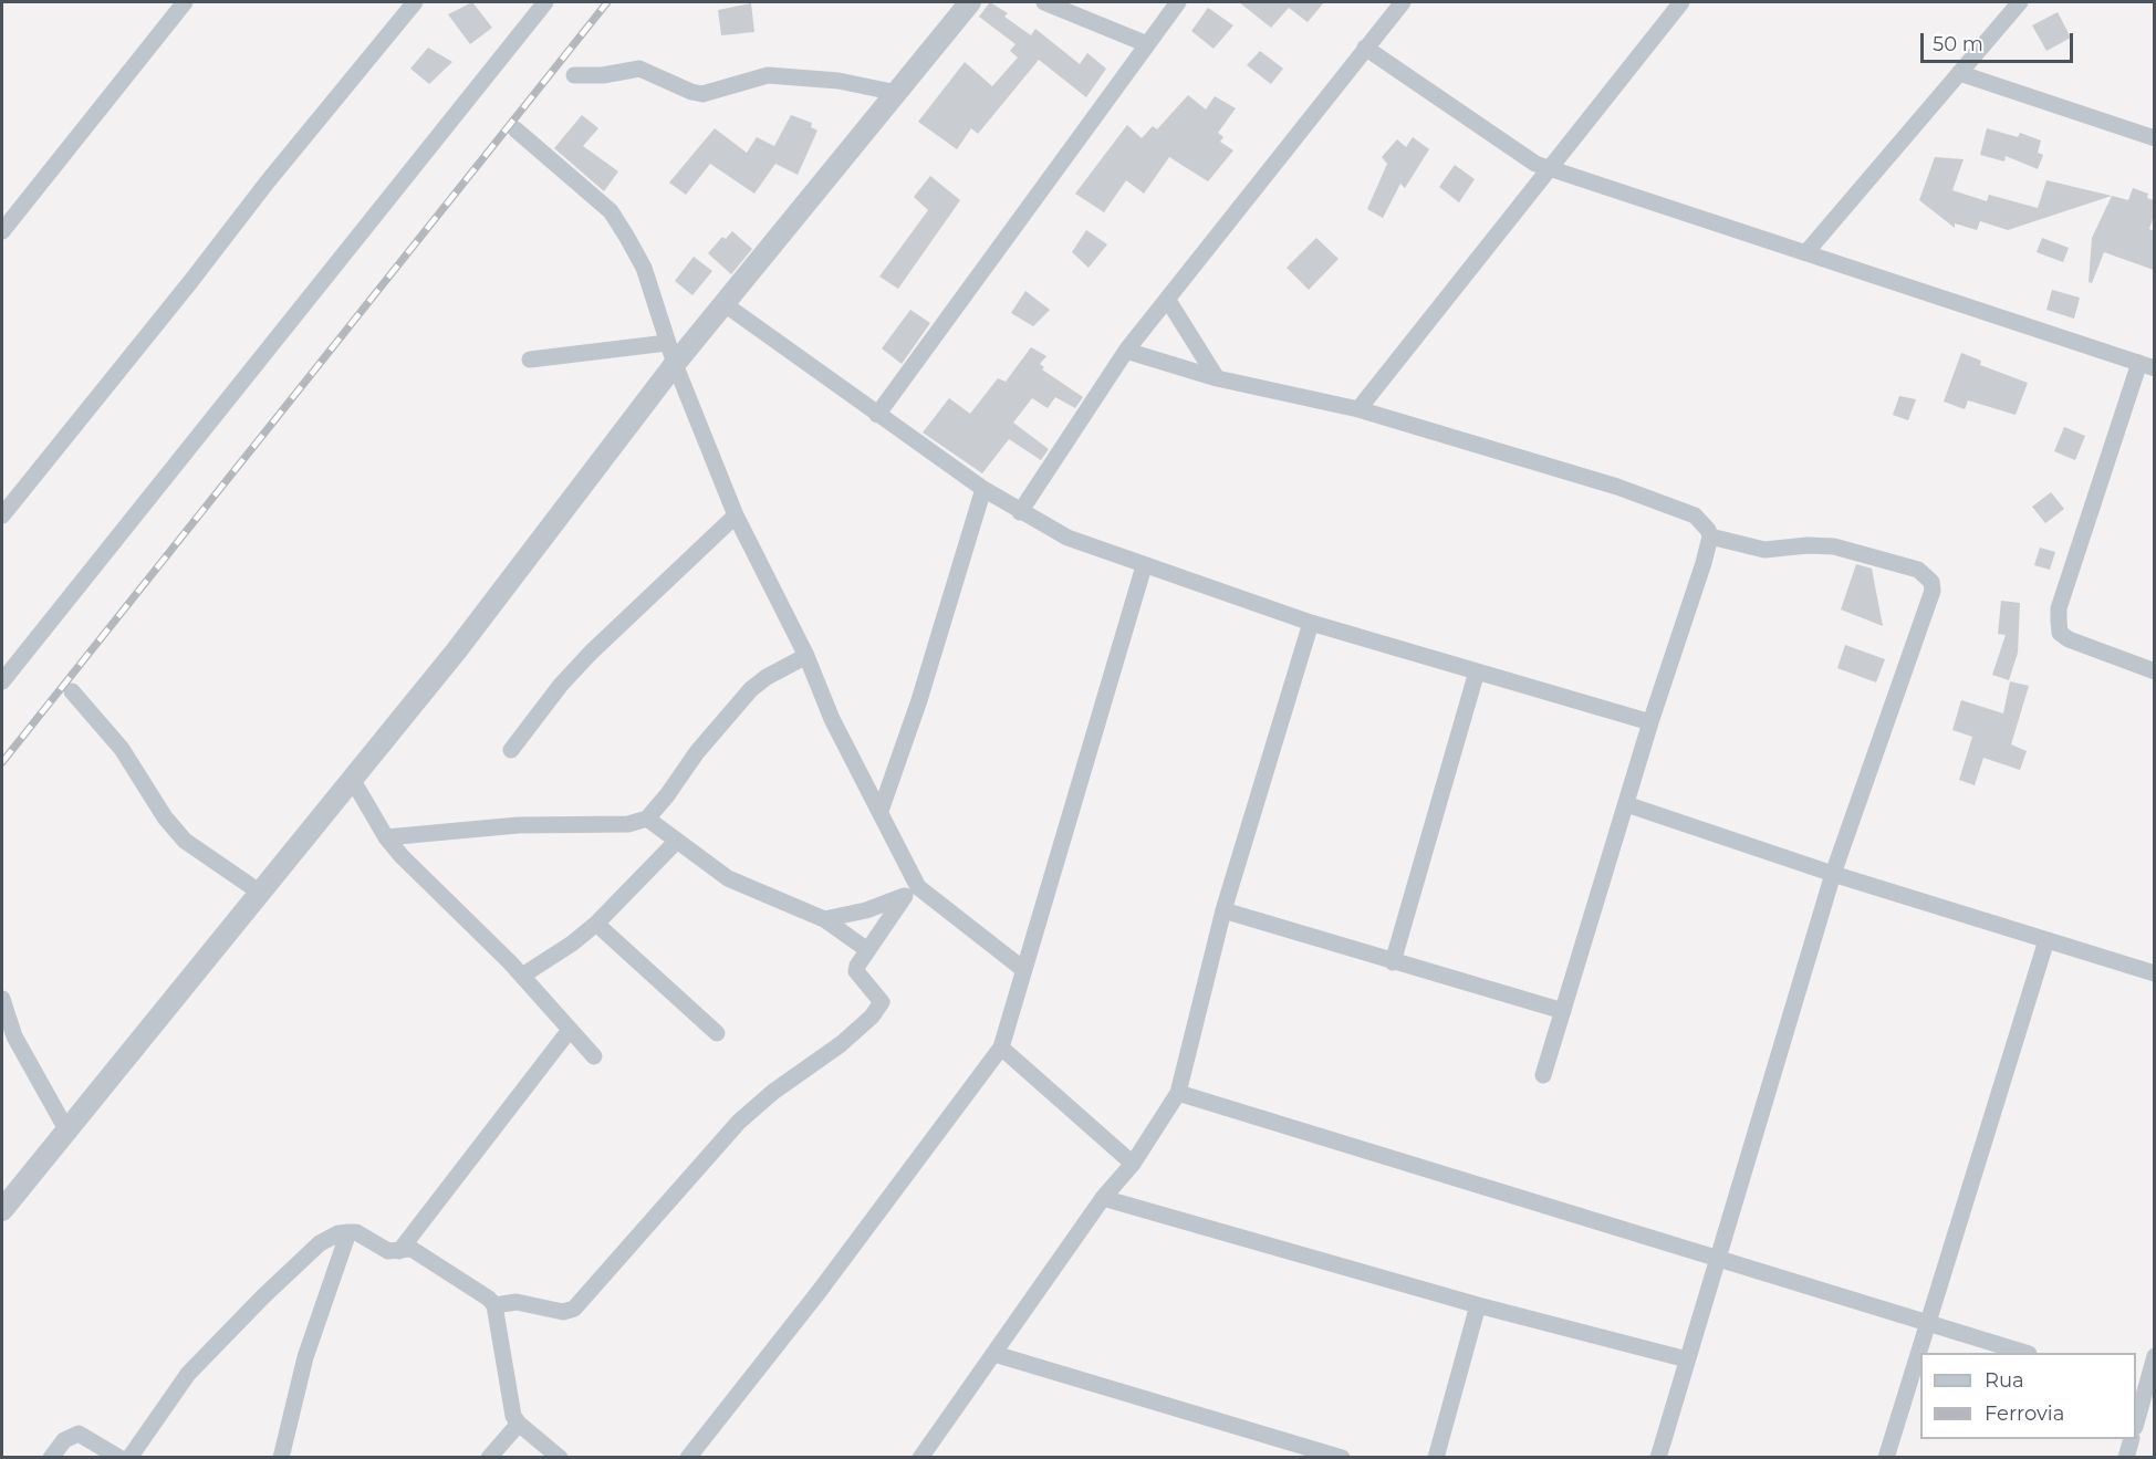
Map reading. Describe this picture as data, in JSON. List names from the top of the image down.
{
  "legend": ["Rua", "Ferrovia"],
  "scale_bar": "50 m"
}
